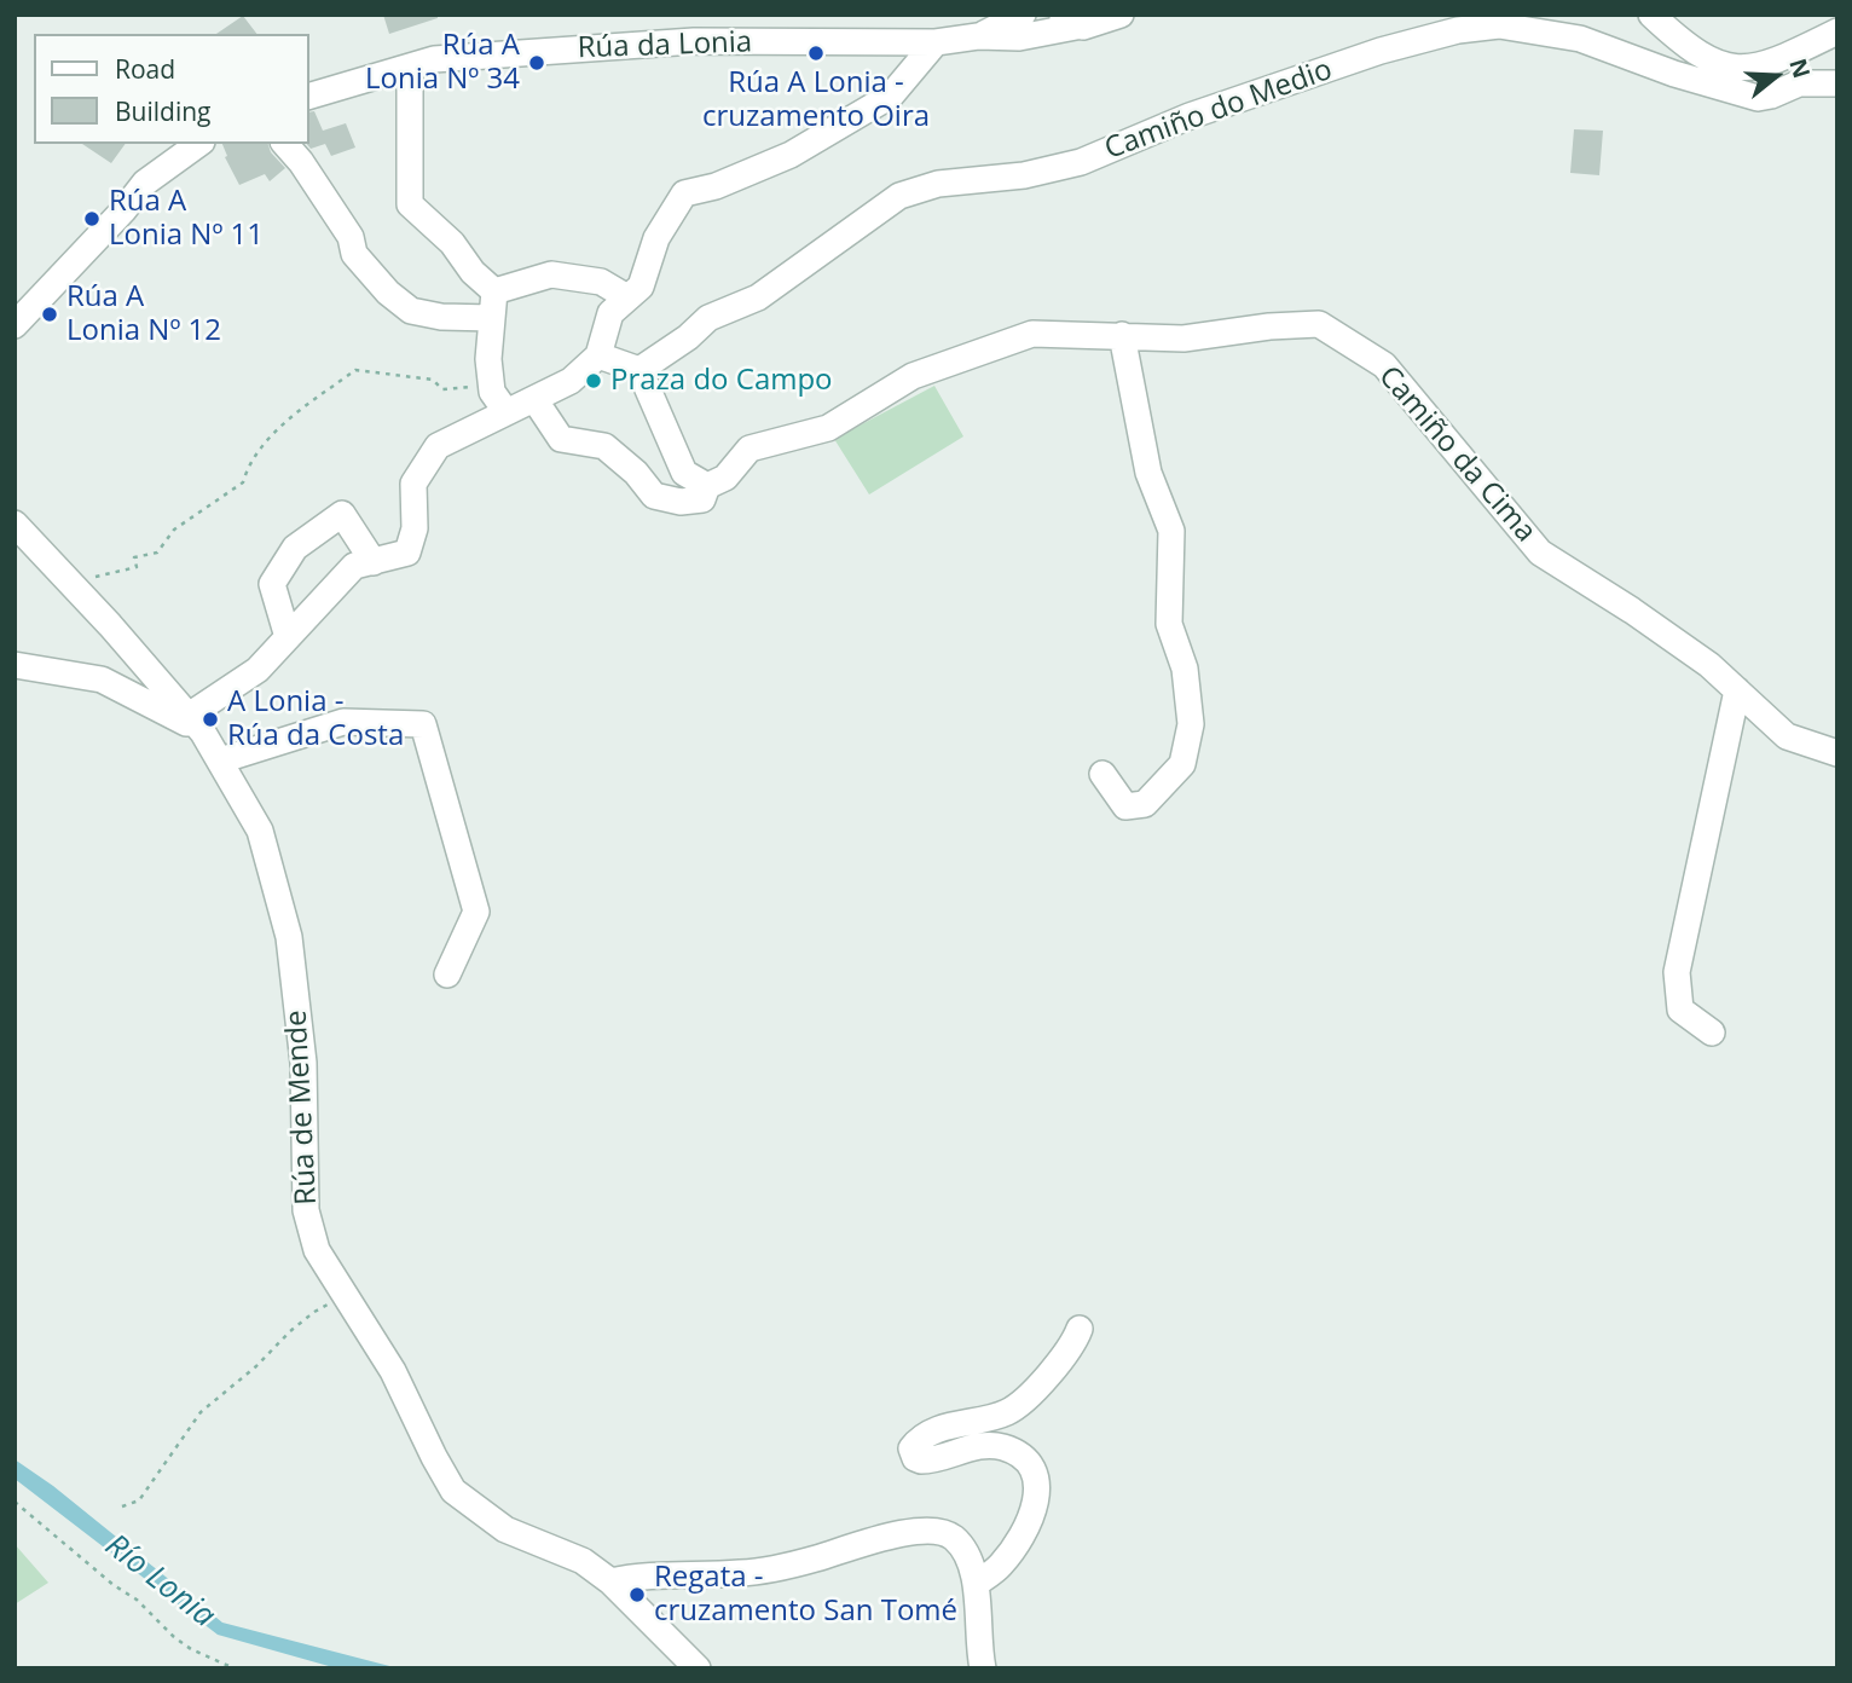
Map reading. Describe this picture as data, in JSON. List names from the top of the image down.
{
  "streets": {
    "street": [
      "Rúa da Lonia",
      "Camiño do Medio",
      "Camiño da Cima",
      "Rúa de Mende"
    ]
  },
  "water": ["Río Lonia"],
  "places": [
    "Rúa A Lonia - cruzamento Oira",
    "Rúa A Lonia Nº 34",
    "Rúa A Lonia Nº 11",
    "Rúa A Lonia Nº 12",
    "Praza do Campo",
    "A Lonia - Rúa da Costa",
    "Regata - cruzamento San Tomé"
  ],
  "legend": ["Road", "Building"],
  "north": "right"
}
